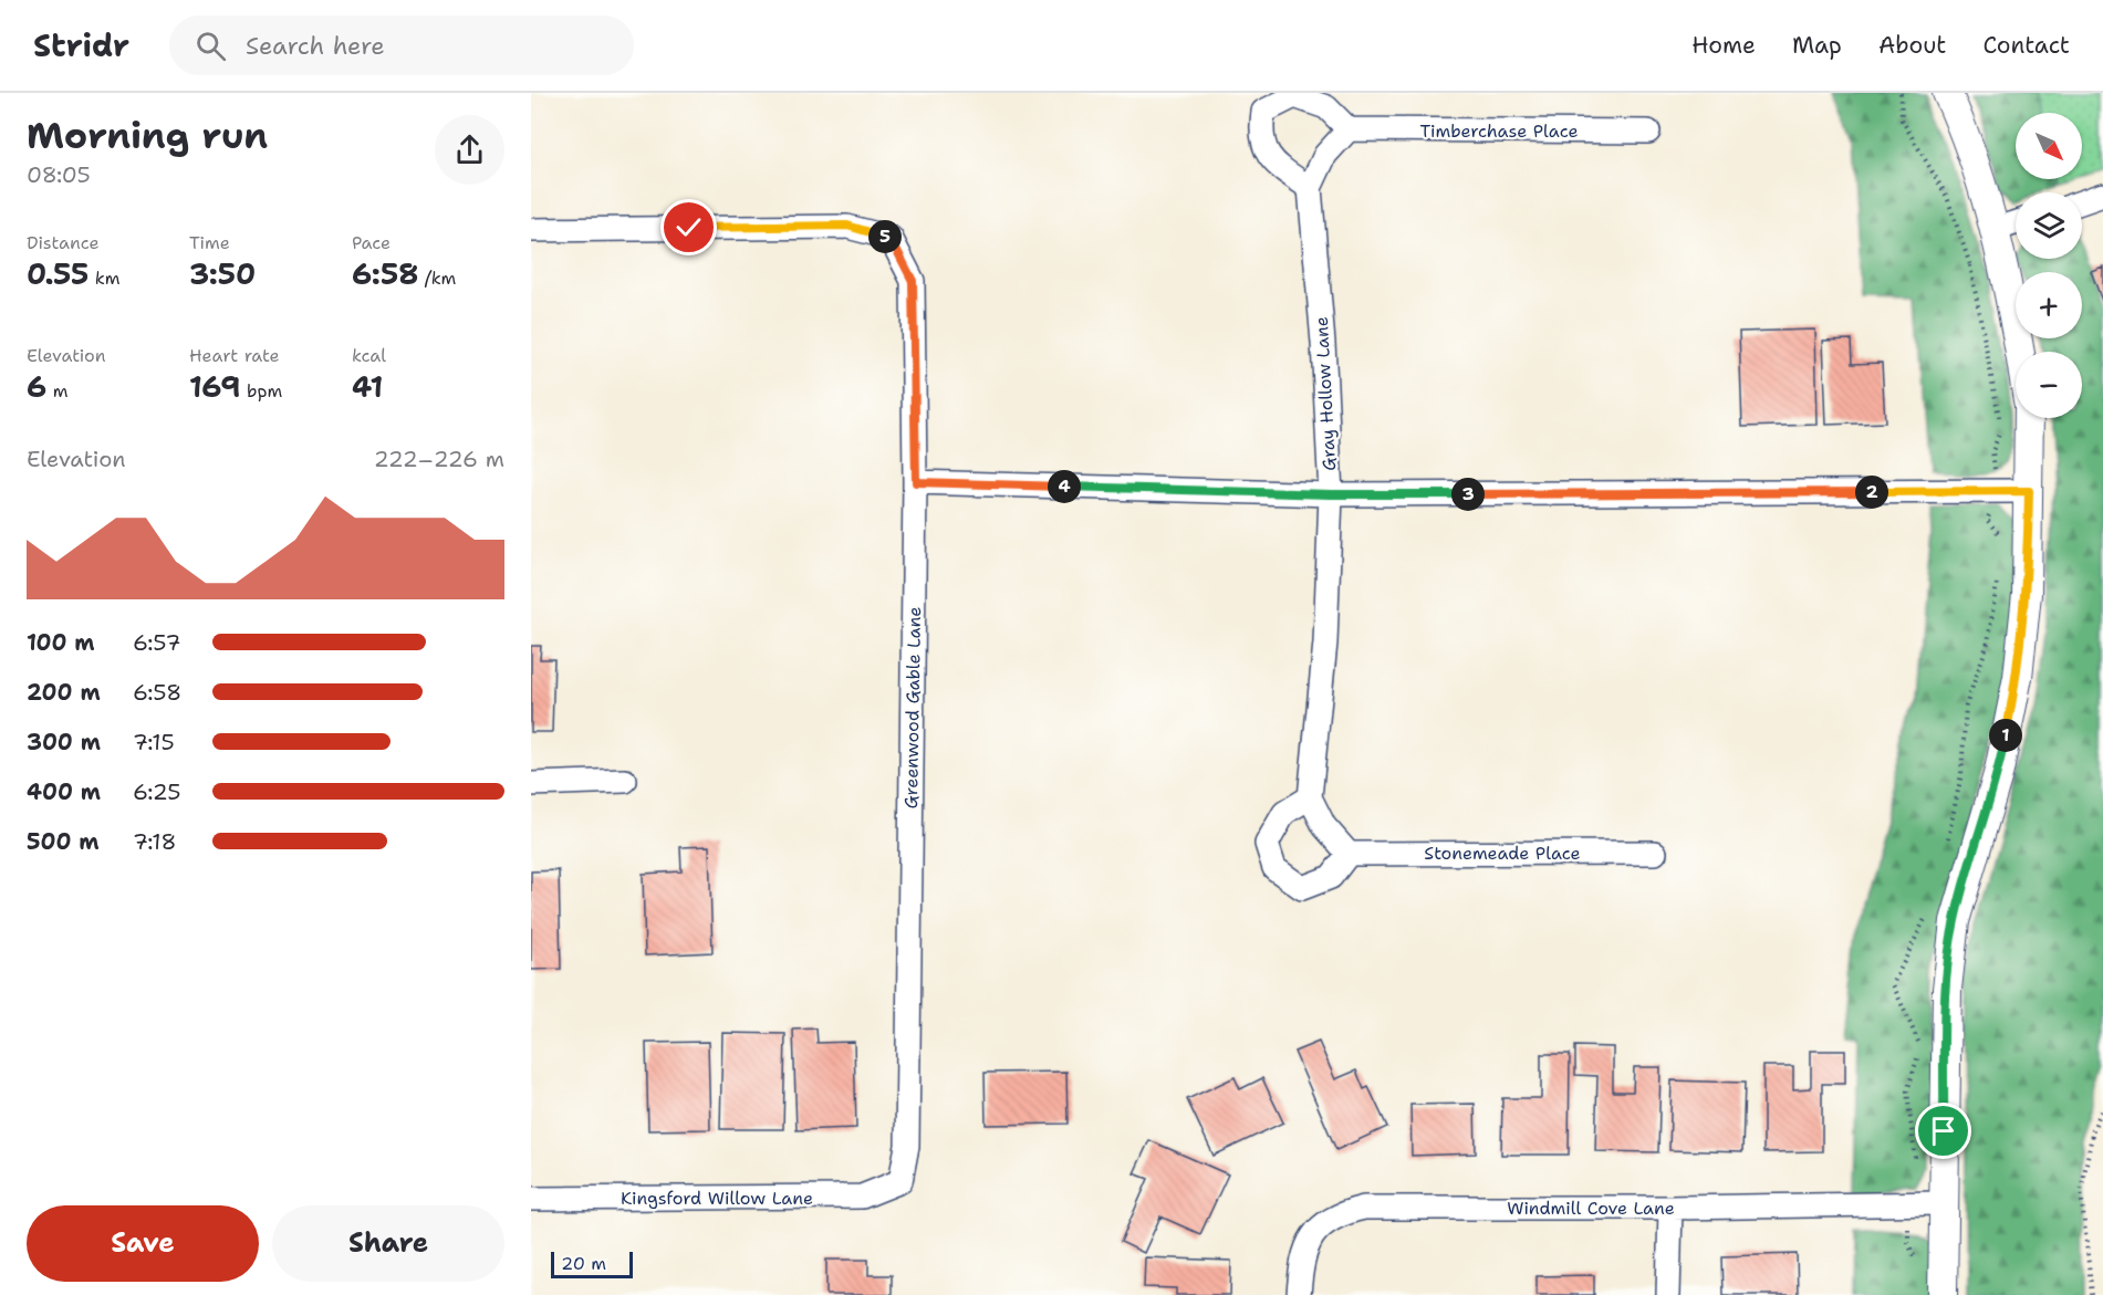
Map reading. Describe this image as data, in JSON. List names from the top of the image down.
{
  "streets": {
    "street": [
      "Timberchase Place",
      "Gray Hollow Lane",
      "Greenwood Gable Lane",
      "Stonemeade Place",
      "Kingsford Willow Lane",
      "Windmill Cove Lane"
    ]
  },
  "crossings": [
    ["Timberchase Place", "Gray Hollow Lane"],
    ["Greenwood Gable Lane", "Kingsford Willow Lane"]
  ],
  "scale_bar": "20 m",
  "north": "bottom right",
  "page": {
    "header": "Stridr",
    "search": "Search here",
    "nav": [
      "Home",
      "Map",
      "About",
      "Contact"
    ],
    "heading": ["Morning run", "08:05"],
    "map_buttons": ["+", "−"],
    "stats": [
      ["Distance", "0.55 km"],
      ["Time", "3:50"],
      ["Pace", "6:58 /km"],
      ["Elevation", "6 m"],
      ["Heart rate", "169 bpm"],
      ["kcal", "41"]
    ],
    "pins": [
      "5",
      "4",
      "2",
      "3",
      "1"
    ],
    "chart": ["Elevation", "222–226 m"],
    "list": [
      {
        "name": "100 m",
        "note": "6:57"
      },
      {
        "name": "200 m",
        "note": "6:58"
      },
      {
        "name": "300 m",
        "note": "7:15"
      },
      {
        "name": "400 m",
        "note": "6:25"
      },
      {
        "name": "500 m",
        "note": "7:18"
      }
    ],
    "buttons": ["Save", "Share"],
    "scale": "20 m"
  }
}
